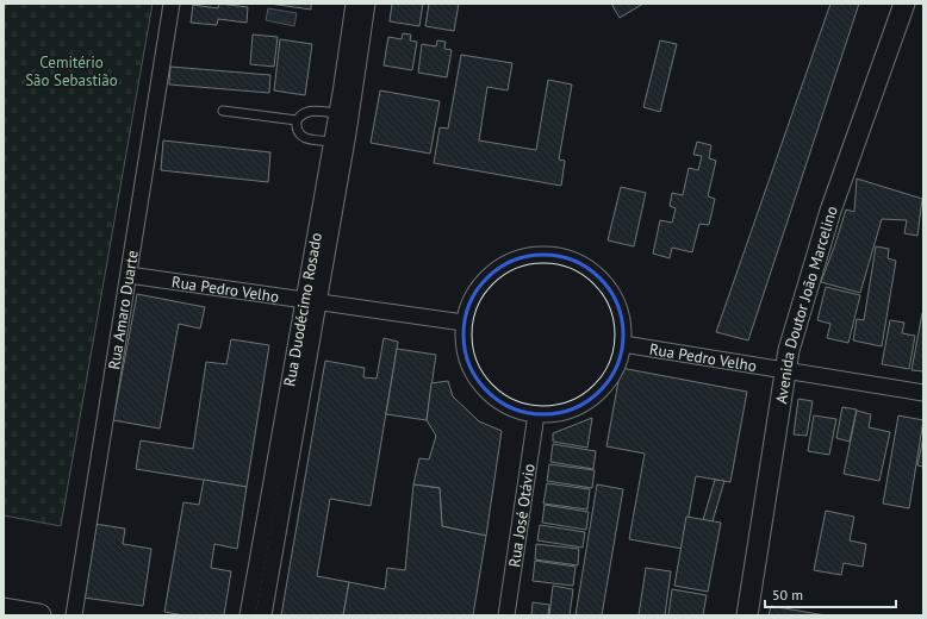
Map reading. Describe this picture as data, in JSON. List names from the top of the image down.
{
  "streets": {
    "street": [
      "Rua Pedro Velho",
      "Avenida Doutor João Marcelino",
      "Rua Amaro Duarte",
      "Rua Duodécimo Rosado",
      "Rua José Otávio"
    ]
  },
  "crossings": [
    ["Rua Pedro Velho", "Avenida Doutor João Marcelino"],
    ["Rua Pedro Velho", "Rua Amaro Duarte"],
    ["Rua Pedro Velho", "Rua Duodécimo Rosado"],
    ["Rua Pedro Velho", "Rua José Otávio"]
  ],
  "parks": ["Cemitério São Sebastião"],
  "scale_bar": "50 m"
}
